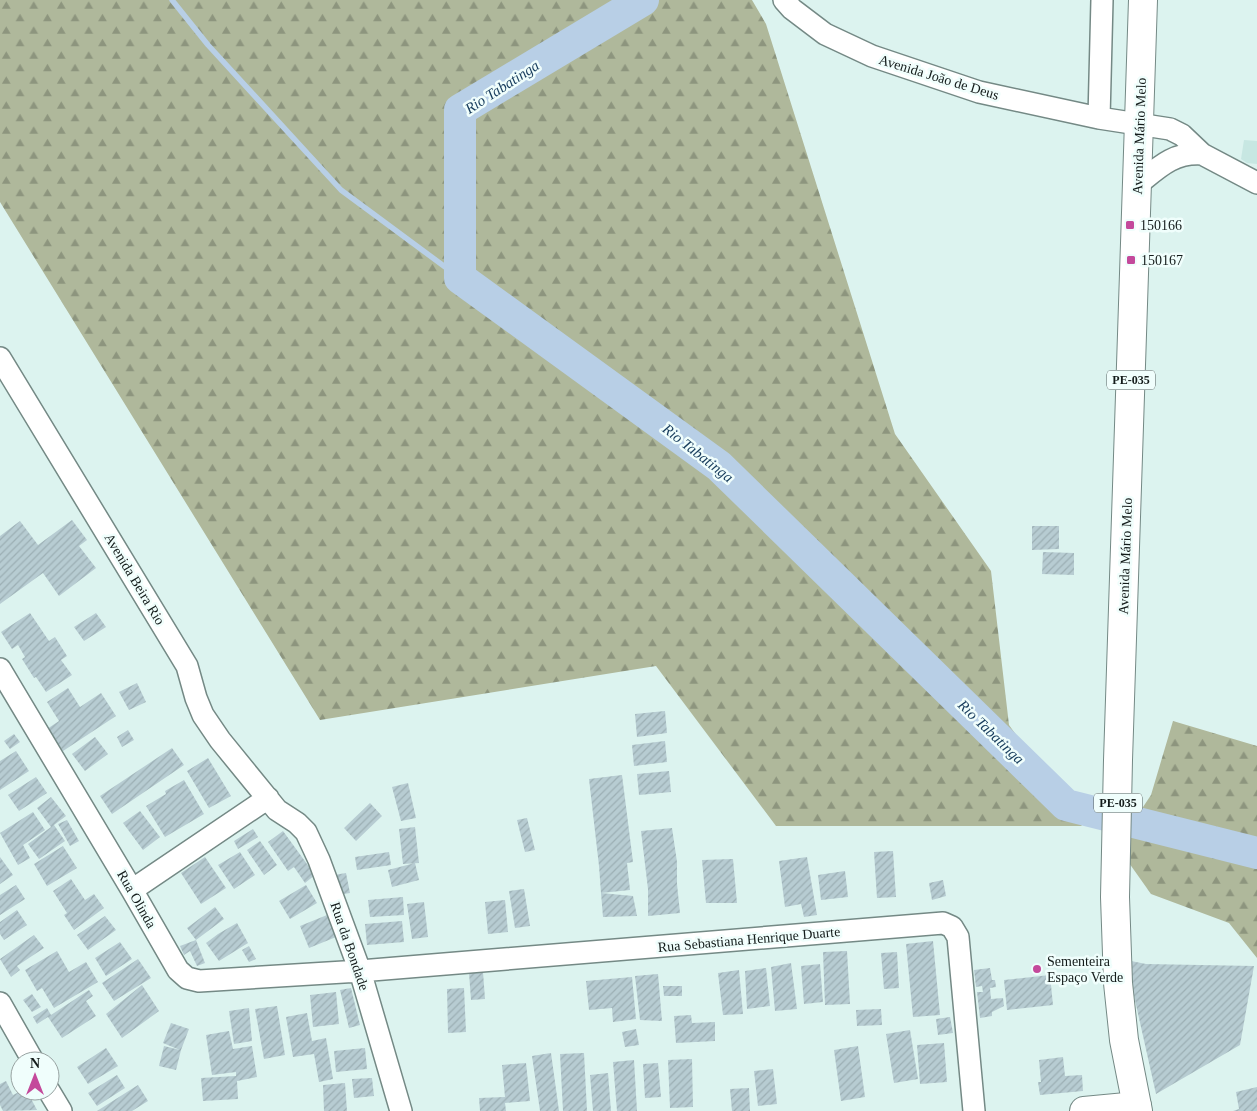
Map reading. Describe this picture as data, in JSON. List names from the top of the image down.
{
  "streets": {
    "main road": ["Avenida Mário Melo", "PE-035"],
    "street": [
      "Avenida João de Deus",
      "Avenida Beira Rio",
      "Rua Olinda",
      "Rua Sebastiana Henrique Duarte",
      "Rua da Bondade"
    ]
  },
  "crossings": [
    ["Avenida João de Deus", "Avenida Mário Melo"],
    ["Avenida Beira Rio", "Rua da Bondade"],
    ["Rua Olinda", "Rua Sebastiana Henrique Duarte"],
    ["Rua Olinda", "Rua da Bondade"],
    ["Rua Sebastiana Henrique Duarte", "Rua da Bondade"]
  ],
  "water": ["Rio Tabatinga"],
  "places": {
    "transit": ["150166", "150167"],
    "other": ["Sementeira Espaço Verde"]
  },
  "north": "top"
}
